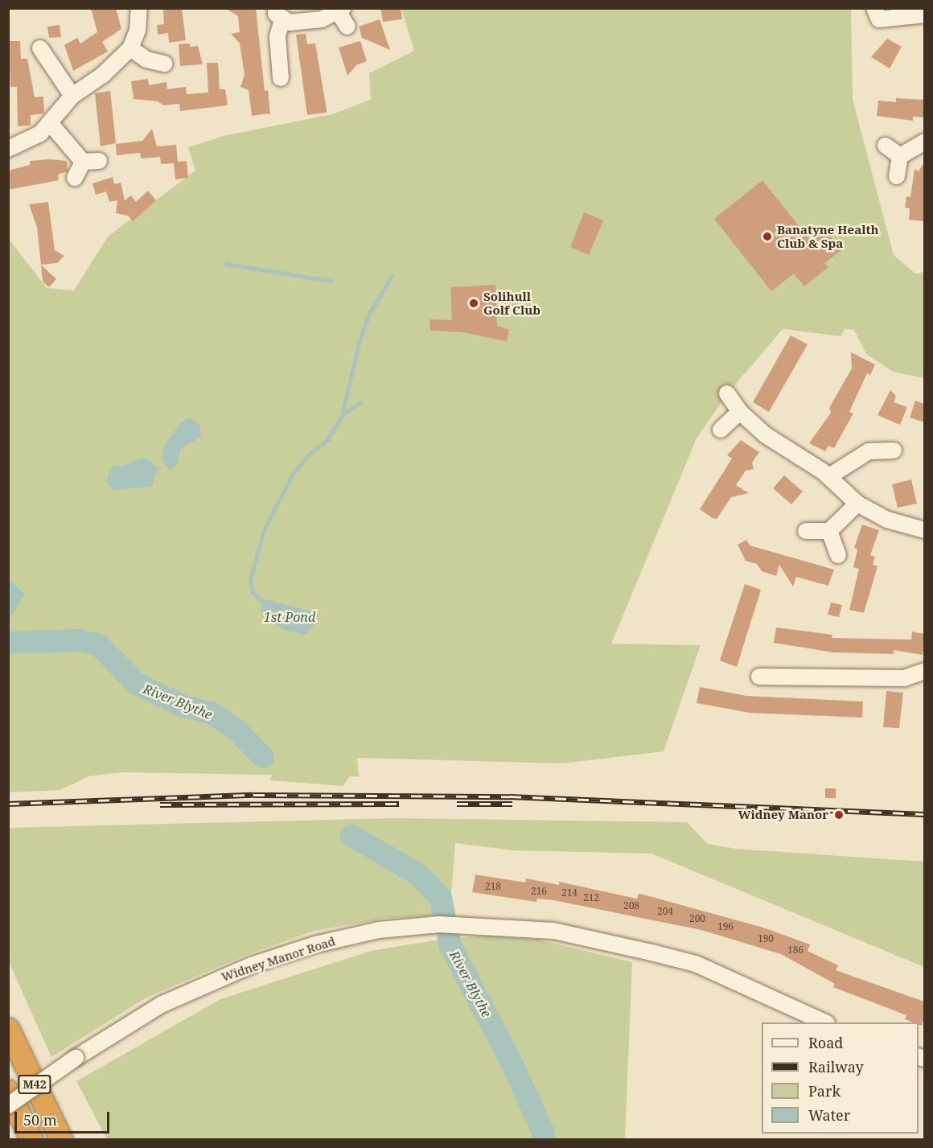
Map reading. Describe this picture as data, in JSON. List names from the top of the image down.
{
  "streets": {
    "highway": ["M42"],
    "street": ["Widney Manor Road"]
  },
  "water": ["1st Pond", "River Blythe"],
  "places": ["Banatyne Health Club & Spa", "Solihull Golf Club", "Widney Manor"],
  "house_numbers": [
    "218",
    "216",
    "214",
    "212",
    "208",
    "204",
    "200",
    "196",
    "190",
    "186"
  ],
  "legend": [
    "Road",
    "Railway",
    "Park",
    "Water"
  ],
  "scale_bar": "50 m"
}
